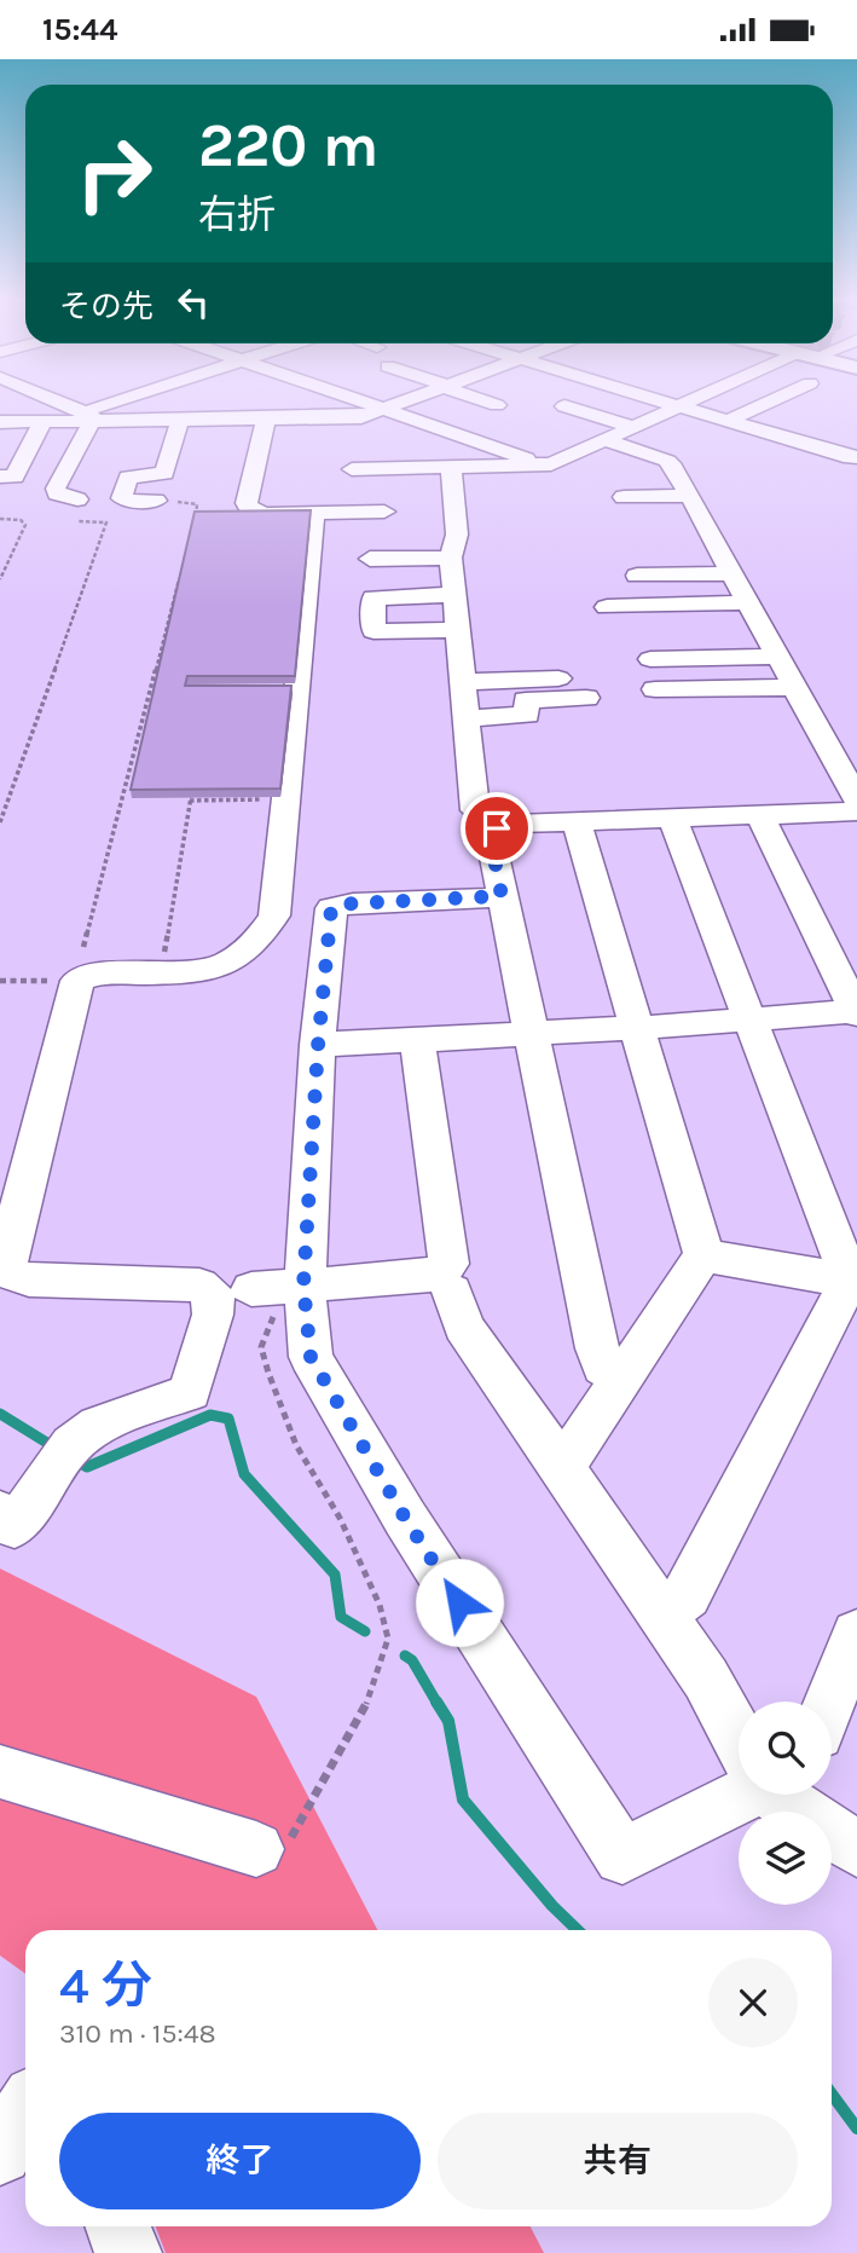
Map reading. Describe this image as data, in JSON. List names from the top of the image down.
{
  "page": {
    "status": "15:44",
    "turn": ["220 m", "右折"],
    "then": "その先",
    "heading": ["4 分", "310 m · 15:48"],
    "buttons": ["終了", "共有"]
  }
}
